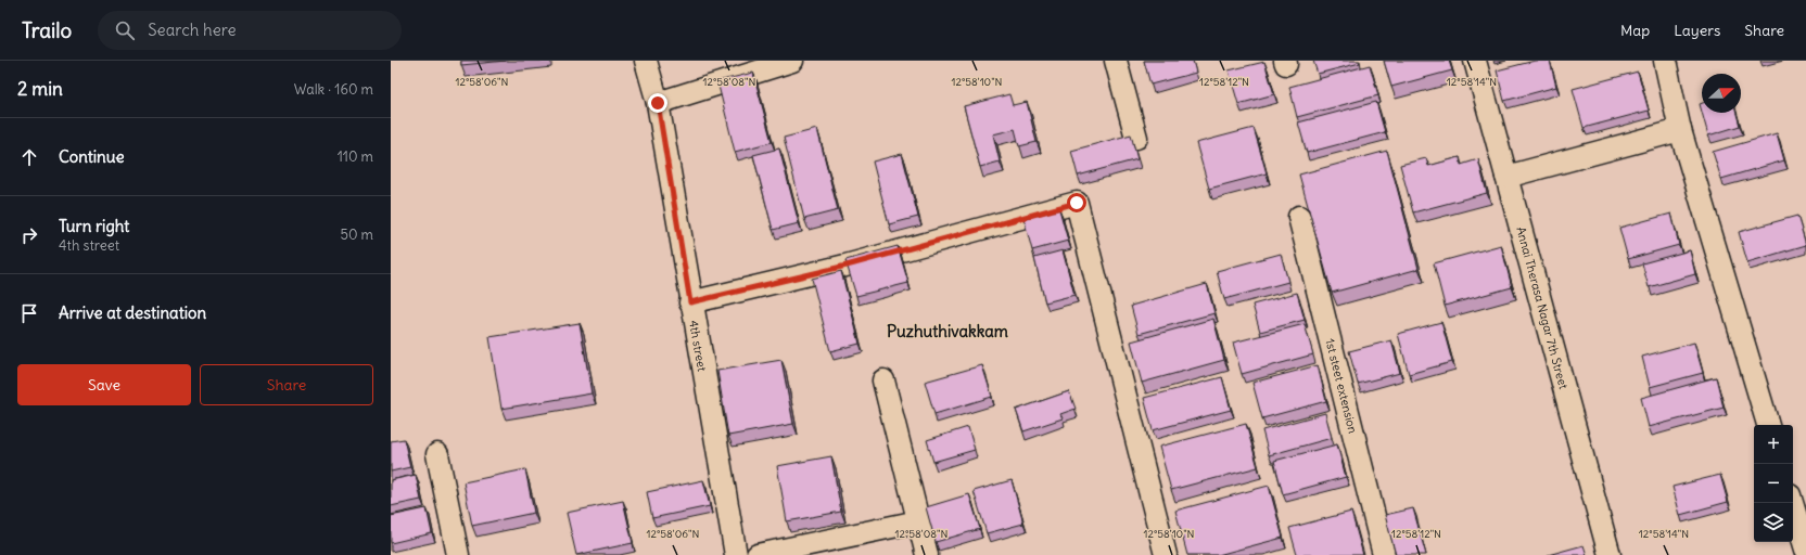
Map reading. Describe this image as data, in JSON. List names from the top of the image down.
{
  "streets": {
    "street": ["Annai Therasa Nagar 7th Street", "4th street", "1st steet extension"]
  },
  "districts": ["Puzhuthivakkam"],
  "north": "right",
  "page": {
    "header": "Trailo",
    "search": "Search here",
    "nav": ["Map", "Layers", "Share"],
    "heading": ["2 min", "Walk · 160 m"],
    "list": [
      ["Continue", "110 m"],
      ["Turn right", "4th street", "50 m"],
      "Arrive at destination"
    ],
    "buttons": ["Save", "Share"],
    "map_buttons": ["+", "−"]
  },
  "coordinates": [
    "12°58'06\"N",
    "12°58'08\"N",
    "12°58'10\"N",
    "12°58'12\"N",
    "12°58'14\"N"
  ]
}
